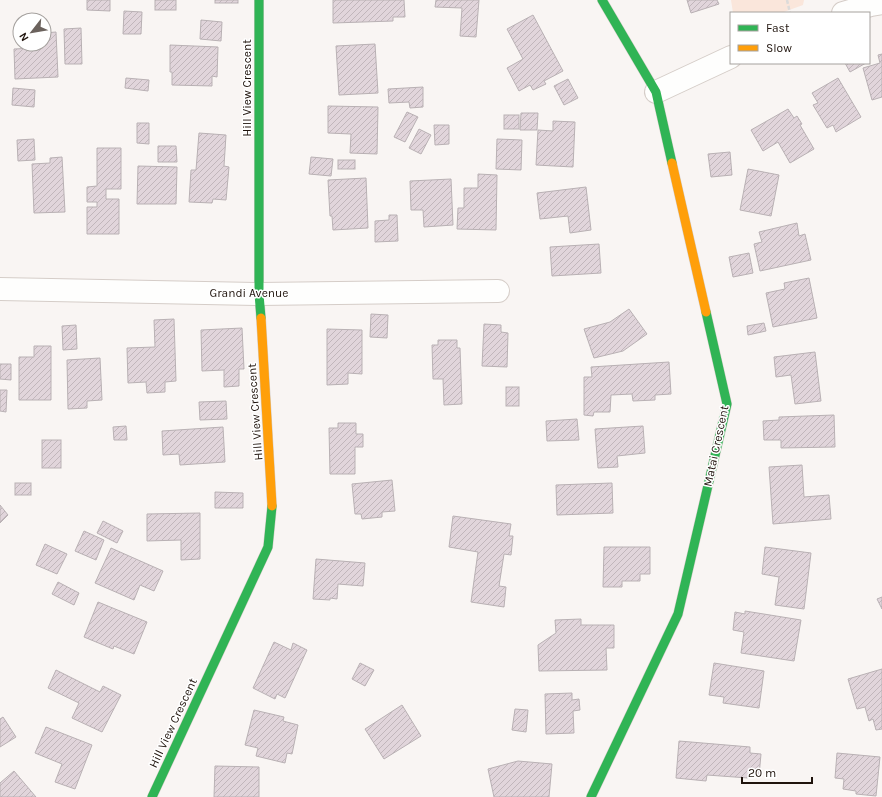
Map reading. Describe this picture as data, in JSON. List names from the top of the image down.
{
  "streets": {
    "street": ["Hill View Crescent", "Grandi Avenue", "Matai Crescent"]
  },
  "crossings": [
    ["Hill View Crescent", "Grandi Avenue"]
  ],
  "legend": ["Fast", "Slow"],
  "scale_bar": "20 m",
  "north": "bottom left"
}
